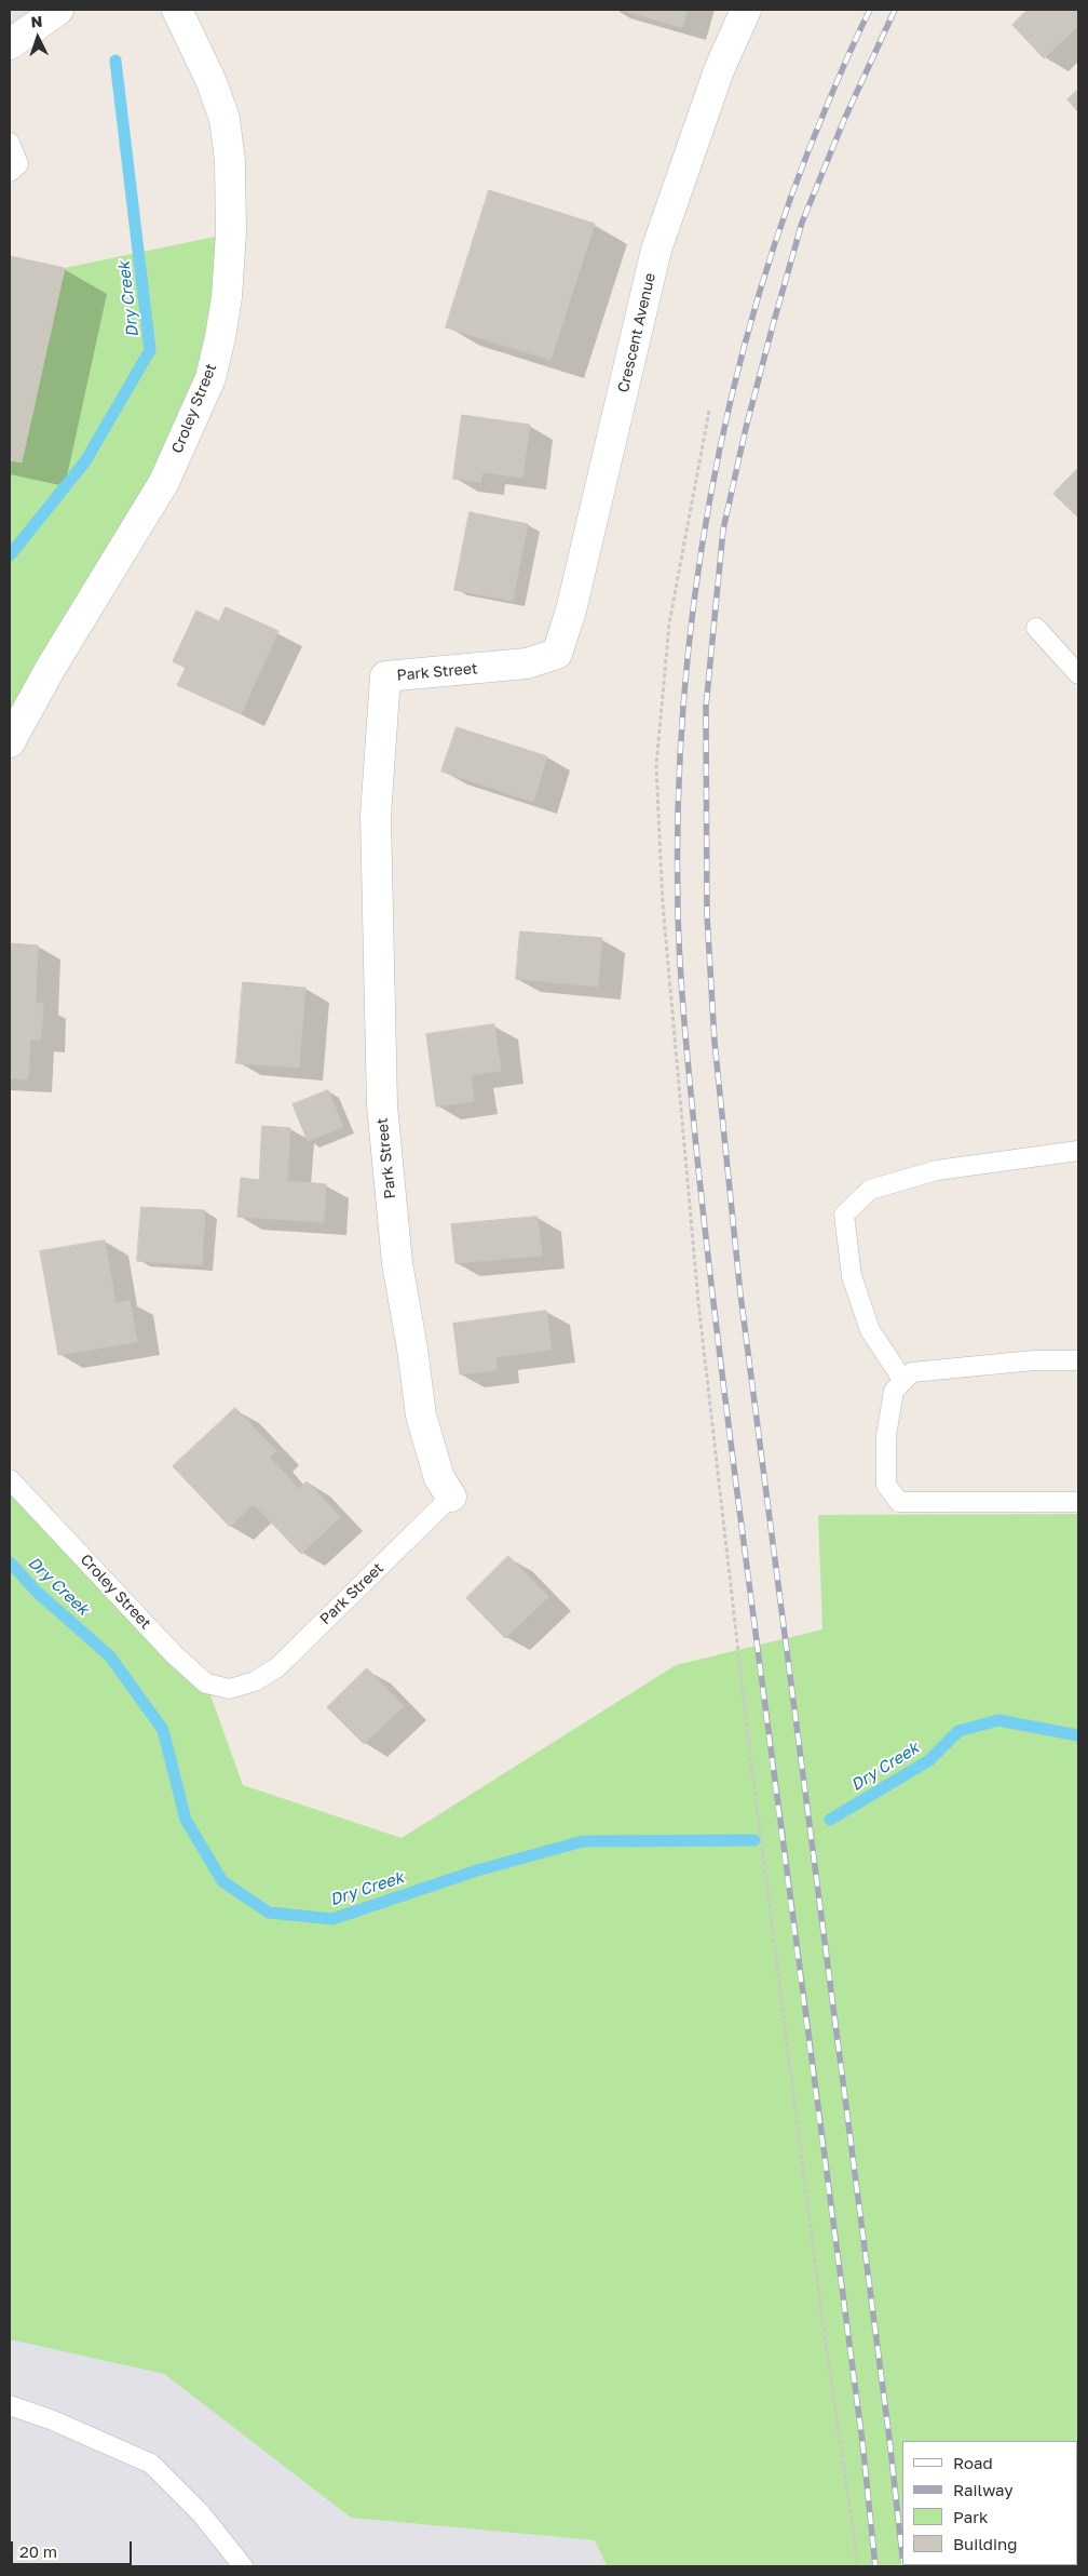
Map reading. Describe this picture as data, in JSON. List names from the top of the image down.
{
  "streets": {
    "street": ["Crescent Avenue", "Croley Street", "Park Street"]
  },
  "crossings": [
    ["Crescent Avenue", "Park Street"],
    ["Croley Street", "Park Street"]
  ],
  "water": ["Dry Creek"],
  "legend": [
    "Road",
    "Railway",
    "Park",
    "Building"
  ],
  "scale_bar": "20 m",
  "north": "top"
}
